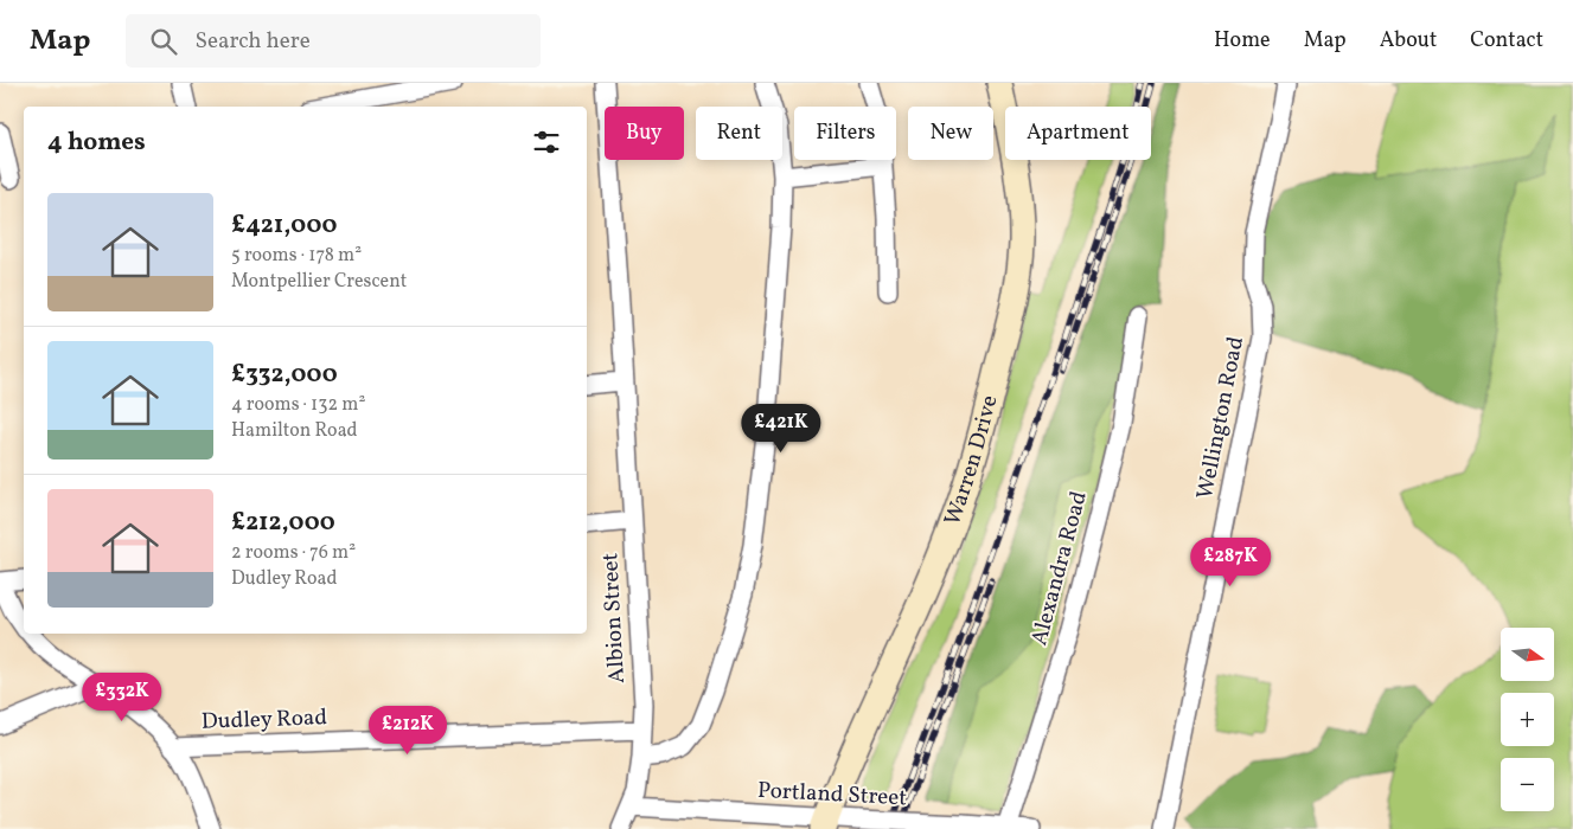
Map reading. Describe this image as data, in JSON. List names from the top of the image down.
{
  "streets": {
    "street": [
      "Wellington Road",
      "Warren Drive",
      "Alexandra Road",
      "Albion Street",
      "Dudley Road",
      "Portland Street"
    ]
  },
  "crossings": [
    ["Warren Drive", "Portland Street"],
    ["Alexandra Road", "Portland Street"],
    ["Albion Street", "Dudley Road"],
    ["Albion Street", "Portland Street"]
  ],
  "north": "right",
  "page": {
    "header": "Map",
    "search": "Search here",
    "nav": [
      "Home",
      "Map",
      "About",
      "Contact"
    ],
    "chip": [
      "Buy",
      "Rent",
      "Filters",
      "New",
      "Apartment"
    ],
    "heading": "4 homes",
    "list": [
      {
        "name": "£421,000",
        "note": "5 rooms · 178 m² · Montpellier Crescent"
      },
      {
        "name": "£332,000",
        "note": "4 rooms · 132 m² · Hamilton Road"
      },
      {
        "name": "£212,000",
        "note": "2 rooms · 76 m² · Dudley Road"
      }
    ],
    "price": [
      "£421K",
      "£287K",
      "£332K",
      "£212K"
    ],
    "map_buttons": ["+", "−"]
  }
}
